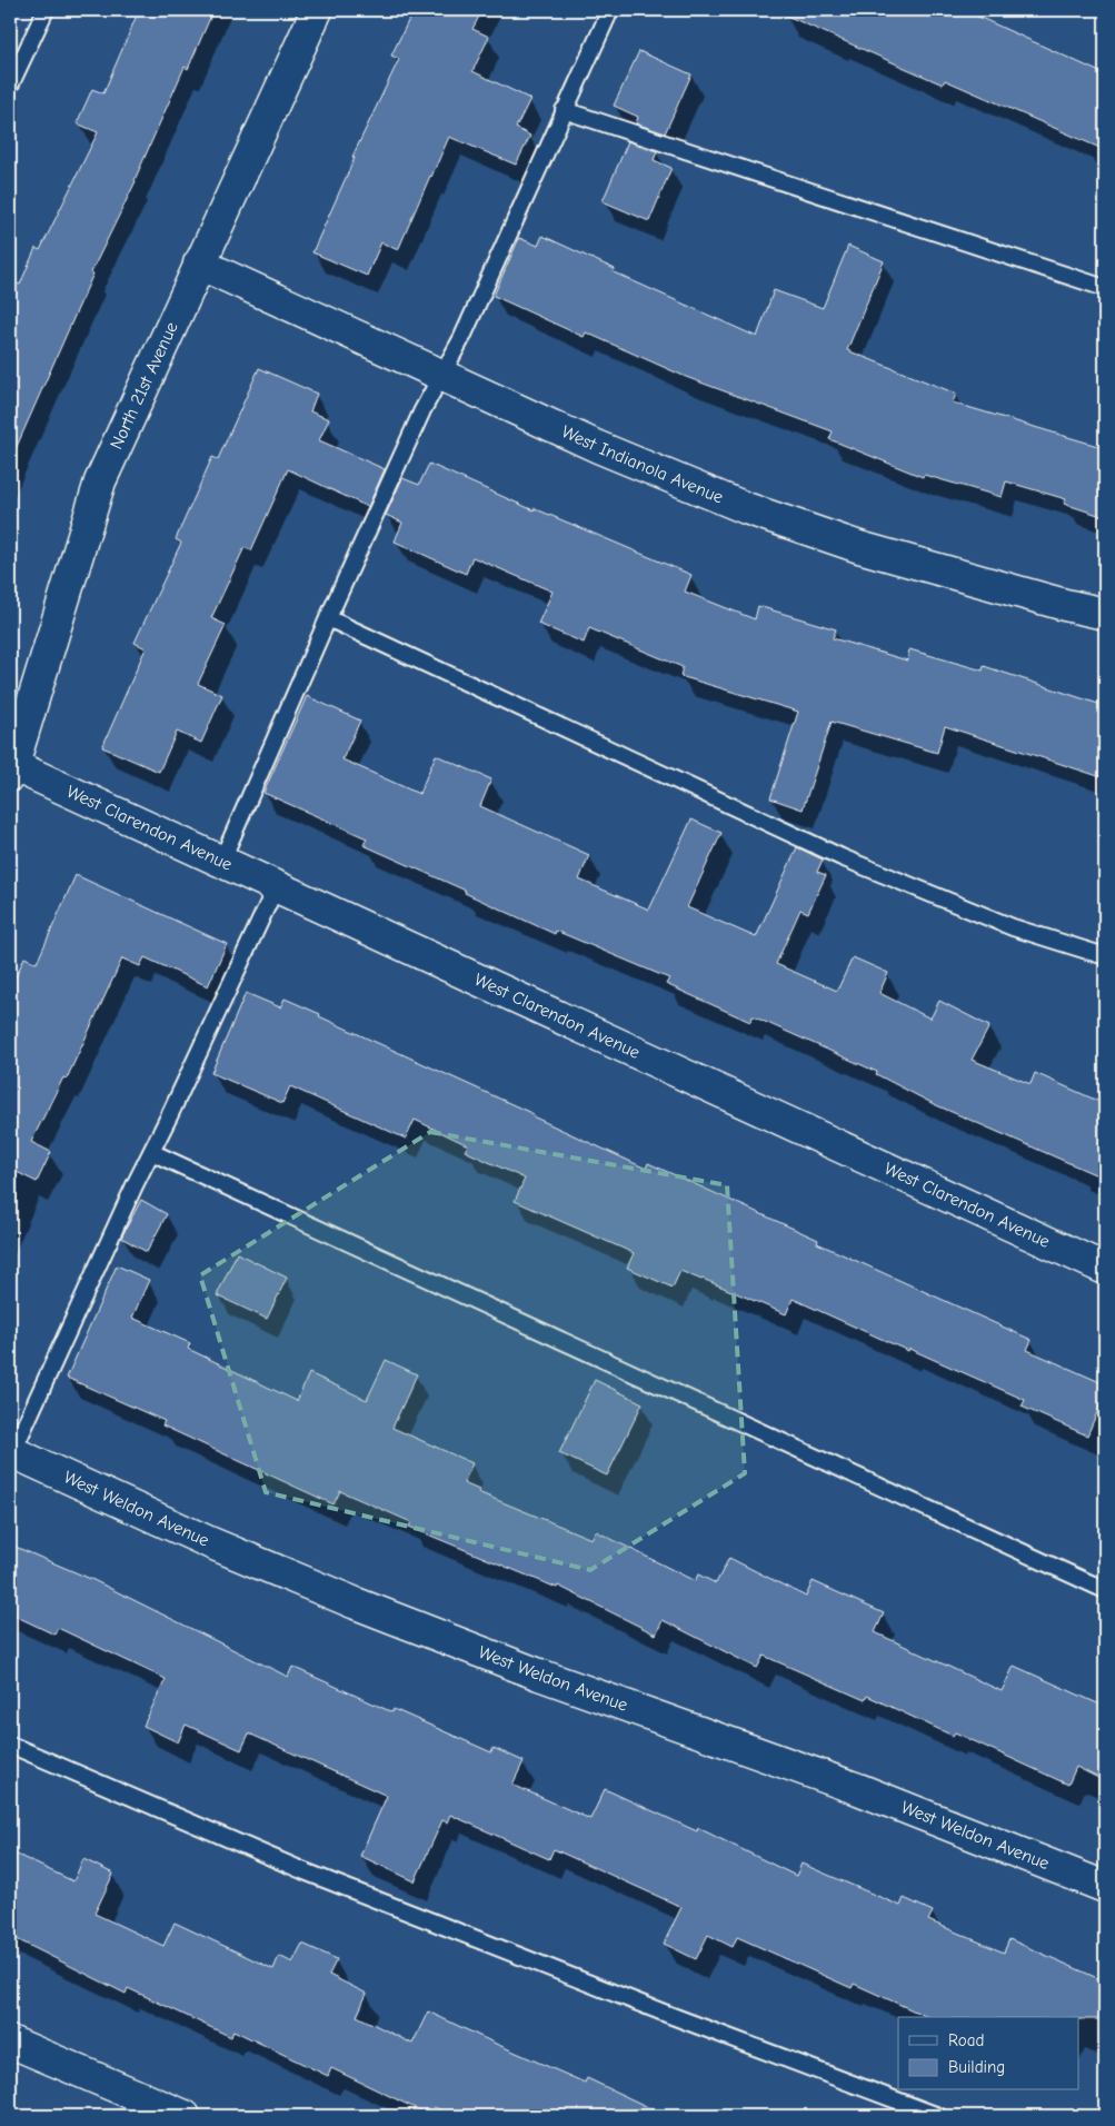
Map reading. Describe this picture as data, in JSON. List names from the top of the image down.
{
  "streets": {
    "street": [
      "North 21st Avenue",
      "West Indianola Avenue",
      "West Clarendon Avenue",
      "West Weldon Avenue"
    ]
  },
  "crossings": [
    ["North 21st Avenue", "West Indianola Avenue"],
    ["North 21st Avenue", "West Clarendon Avenue"]
  ],
  "legend": ["Road", "Building"]
}
